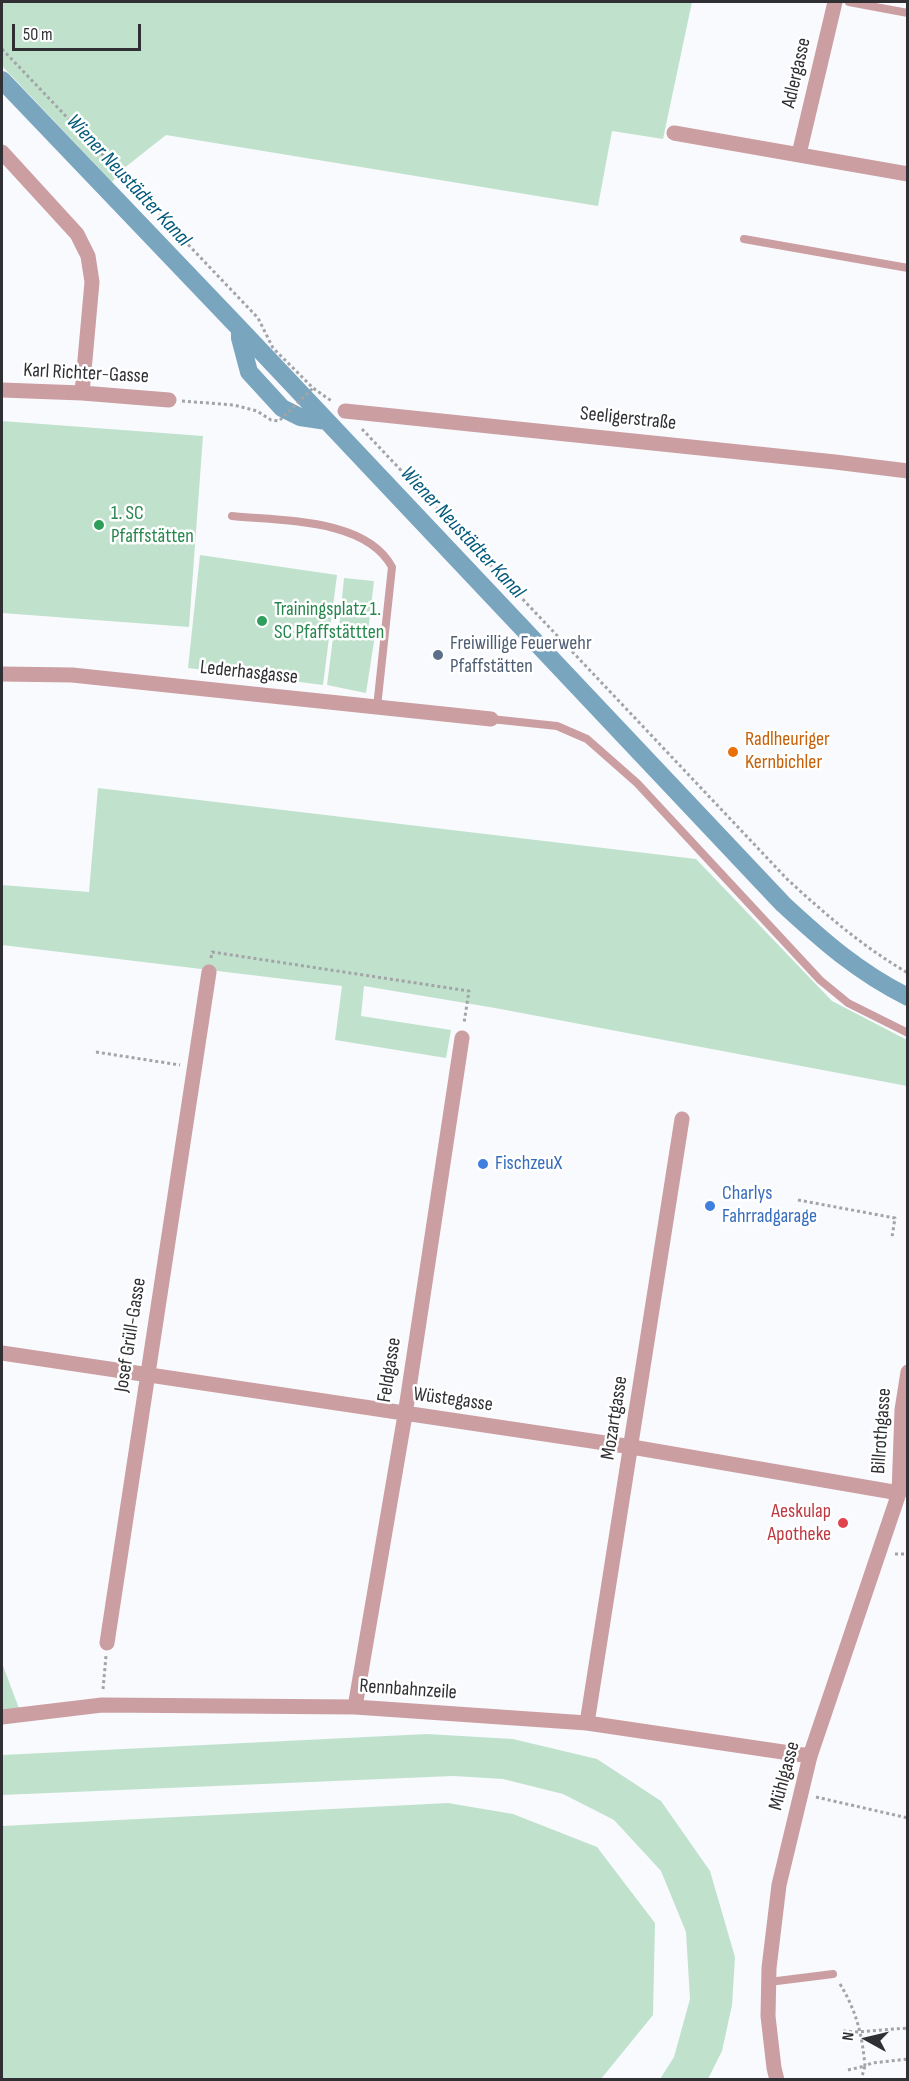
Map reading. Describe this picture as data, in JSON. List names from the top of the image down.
{
  "streets": {
    "street": [
      "Adlergasse",
      "Karl Richter-Gasse",
      "Seeligerstraße",
      "Lederhasgasse",
      "Josef Grüll-Gasse",
      "Feldgasse",
      "Wüstegasse",
      "Mozartgasse",
      "Billrothgasse",
      "Rennbahnzeile",
      "Mühlgasse"
    ]
  },
  "crossings": [
    ["Josef Grüll-Gasse", "Wüstegasse"],
    ["Feldgasse", "Wüstegasse"],
    ["Feldgasse", "Rennbahnzeile"],
    ["Wüstegasse", "Mozartgasse"],
    ["Wüstegasse", "Billrothgasse"],
    ["Wüstegasse", "Mühlgasse"],
    ["Mozartgasse", "Rennbahnzeile"],
    ["Billrothgasse", "Mühlgasse"],
    ["Rennbahnzeile", "Mühlgasse"]
  ],
  "water": ["Wiener Neustädter Kanal"],
  "places": [
    "1. SC Pfaffstätten",
    "Trainingsplatz 1. SC Pfaffstättten",
    "Freiwillige Feuerwehr Pfaffstätten",
    "Radlheuriger Kernbichler",
    "FischzeuX",
    "Charlys Fahrradgarage",
    "Aeskulap Apotheke"
  ],
  "scale_bar": "50 m",
  "north": "left"
}
